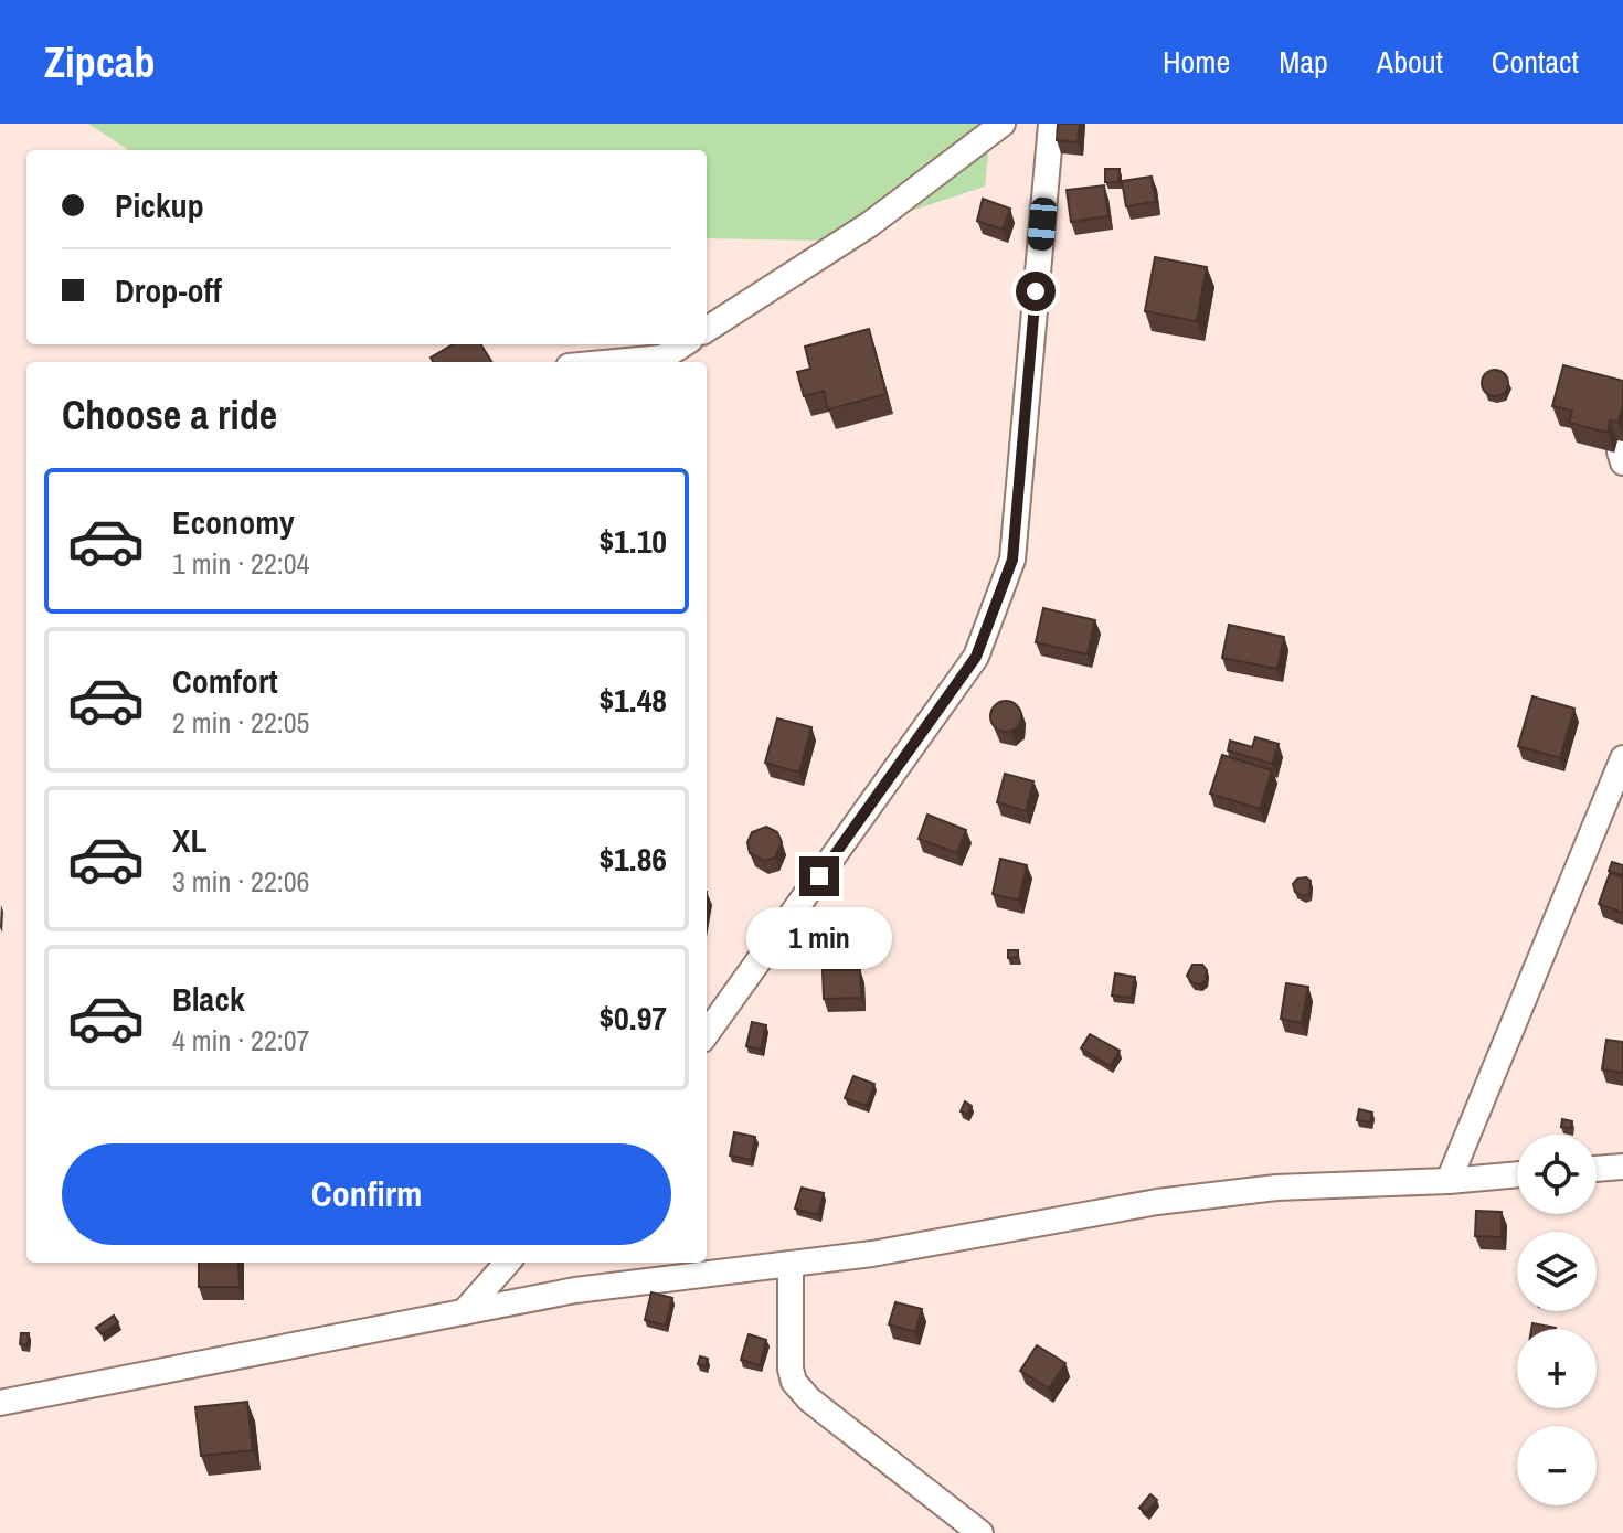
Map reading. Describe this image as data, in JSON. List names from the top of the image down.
{
  "page": {
    "header": "Zipcab",
    "nav": [
      "Home",
      "Map",
      "About",
      "Contact"
    ],
    "banner": ["Pickup", "Drop-off"],
    "heading": "Choose a ride",
    "list": [
      {
        "name": "Economy",
        "note": "1 min · 22:04",
        "value": "$1.10"
      },
      {
        "name": "Comfort",
        "note": "2 min · 22:05",
        "value": "$1.48"
      },
      {
        "name": "XL",
        "note": "3 min · 22:06",
        "value": "$1.86"
      },
      {
        "name": "Black",
        "note": "4 min · 22:07",
        "value": "$0.97"
      }
    ],
    "bubble": "1 min",
    "buttons": "Confirm",
    "map_buttons": ["+", "−"]
  }
}
